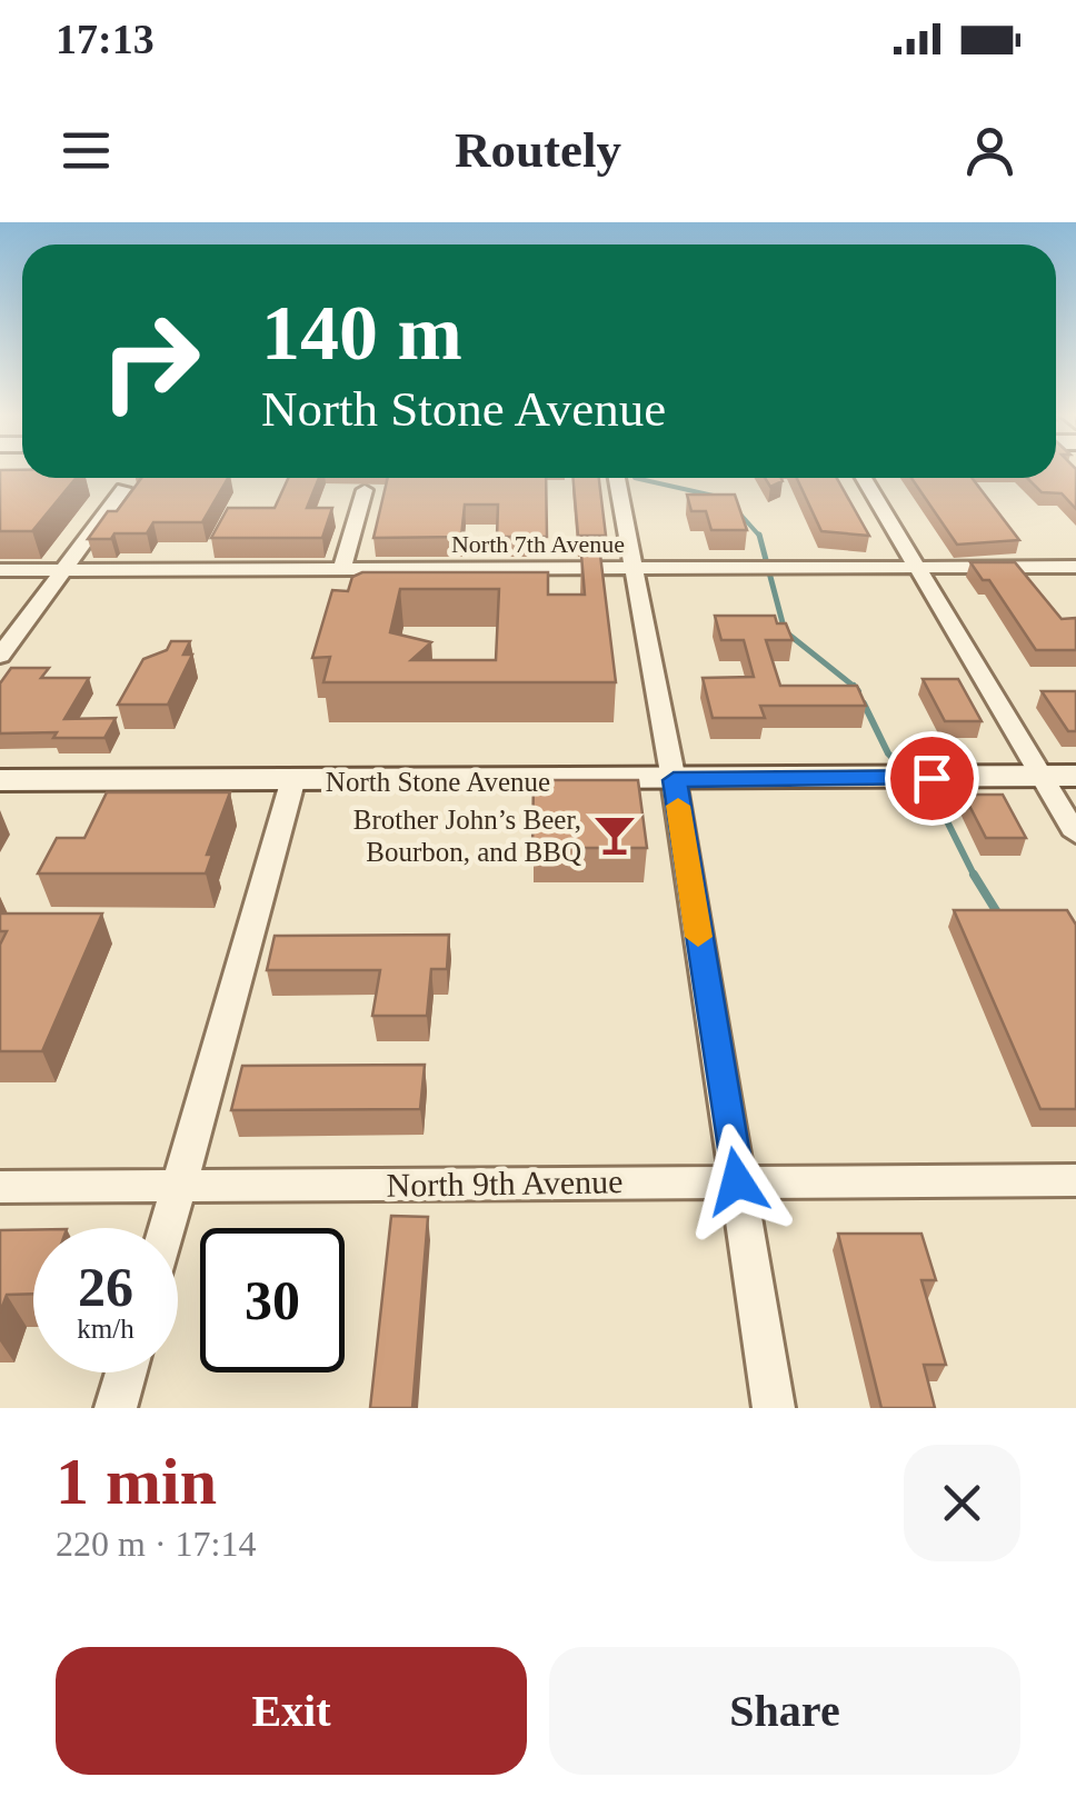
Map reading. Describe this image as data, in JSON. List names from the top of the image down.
{
  "streets": {
    "main road": ["North Stone Avenue"],
    "street": ["North 7th Avenue", "North 9th Avenue"]
  },
  "places": {
    "bar": ["Brother John’s Beer, Bourbon, and BBQ"]
  },
  "page": {
    "status": "17:13",
    "header": "Routely",
    "turn": ["140 m", "North Stone Avenue"],
    "speed": "26 km/h",
    "limit": "30",
    "heading": ["1 min", "220 m · 17:14"],
    "buttons": ["Exit", "Share"]
  }
}
